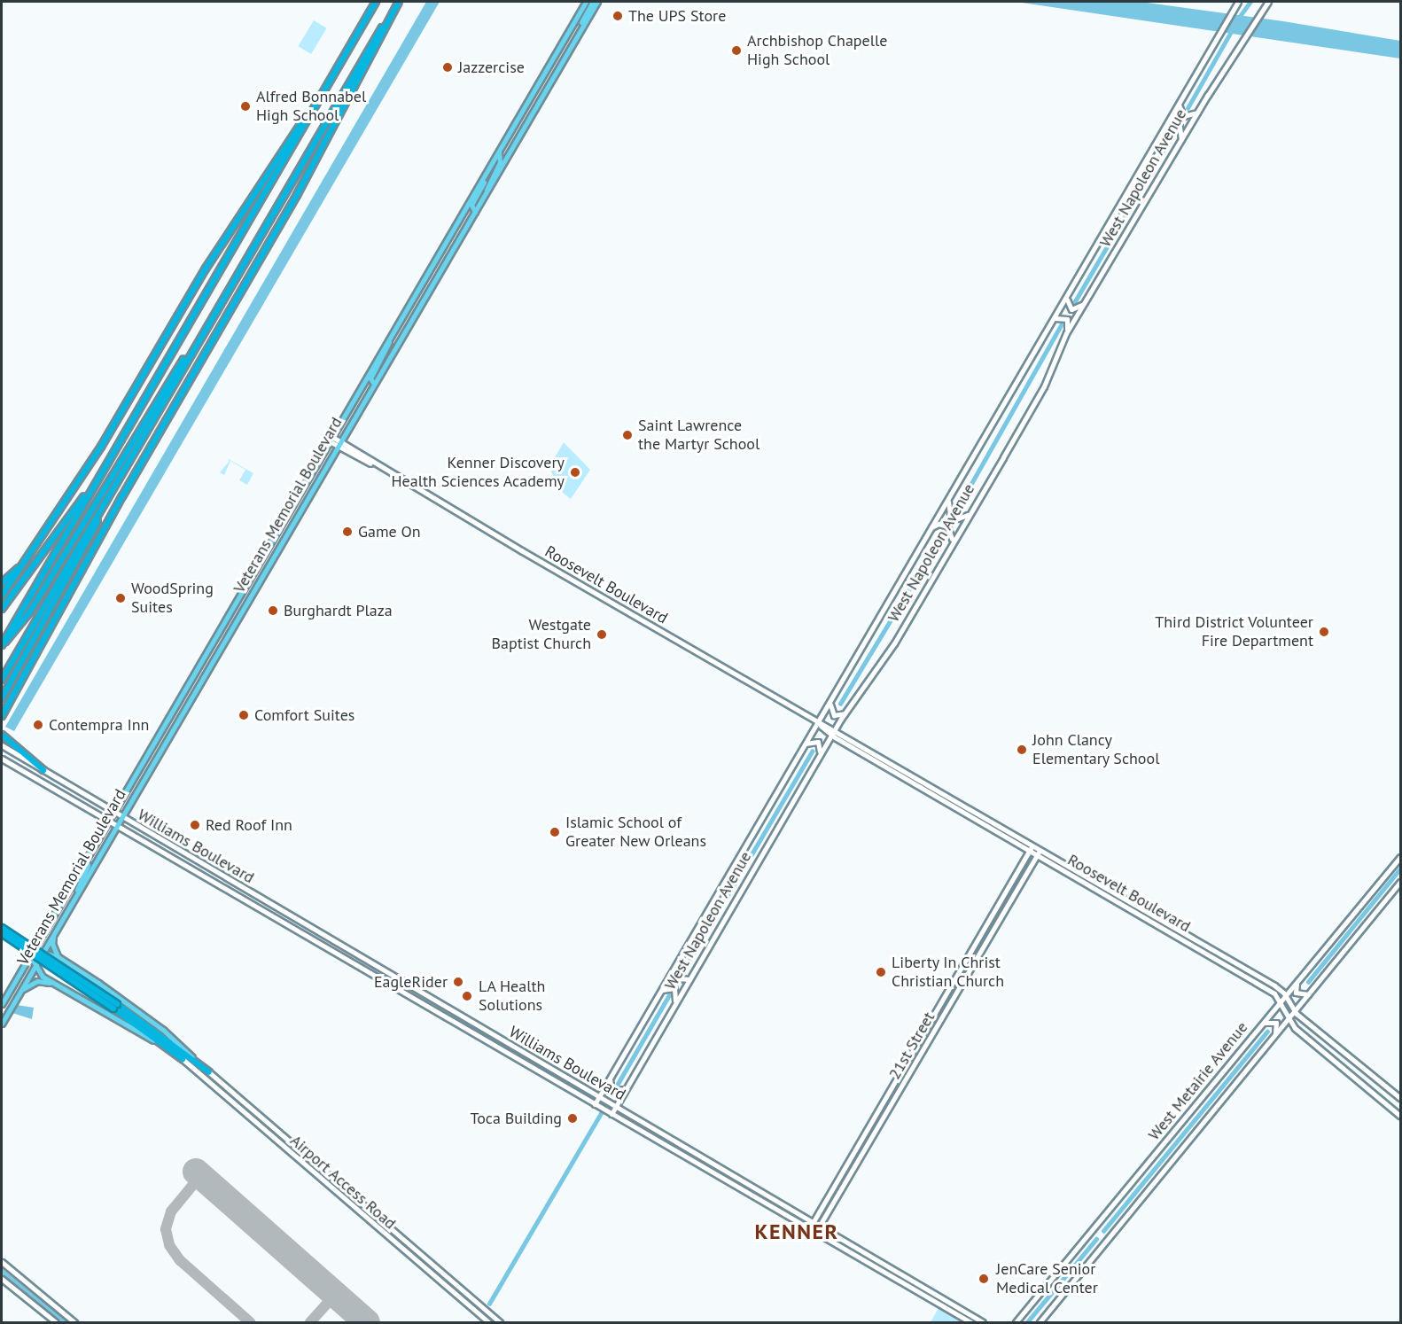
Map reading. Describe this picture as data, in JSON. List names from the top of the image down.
{
  "streets": {
    "main road": [
      "West Napoleon Avenue",
      "Veterans Memorial Boulevard",
      "Roosevelt Boulevard",
      "Williams Boulevard",
      "21st Street",
      "West Metairie Avenue",
      "Airport Access Road"
    ]
  },
  "crossings": [
    ["West Napoleon Avenue", "Roosevelt Boulevard"],
    ["West Napoleon Avenue", "Williams Boulevard"],
    ["Veterans Memorial Boulevard", "Roosevelt Boulevard"],
    ["Veterans Memorial Boulevard", "Williams Boulevard"],
    ["Roosevelt Boulevard", "21st Street"],
    ["Roosevelt Boulevard", "West Metairie Avenue"],
    ["Williams Boulevard", "21st Street"]
  ],
  "districts": ["KENNER"],
  "places": [
    "The UPS Store",
    "Archbishop Chapelle High School",
    "Jazzercise",
    "Alfred Bonnabel High School",
    "Saint Lawrence the Martyr School",
    "Kenner Discovery Health Sciences Academy",
    "Game On",
    "WoodSpring Suites",
    "Burghardt Plaza",
    "Third District Volunteer Fire Department",
    "Westgate Baptist Church",
    "Comfort Suites",
    "Contempra Inn",
    "John Clancy Elementary School",
    "Red Roof Inn",
    "Islamic School of Greater New Orleans",
    "Liberty In Christ Christian Church",
    "EagleRider",
    "LA Health Solutions",
    "Toca Building",
    "JenCare Senior Medical Center"
  ]
}
